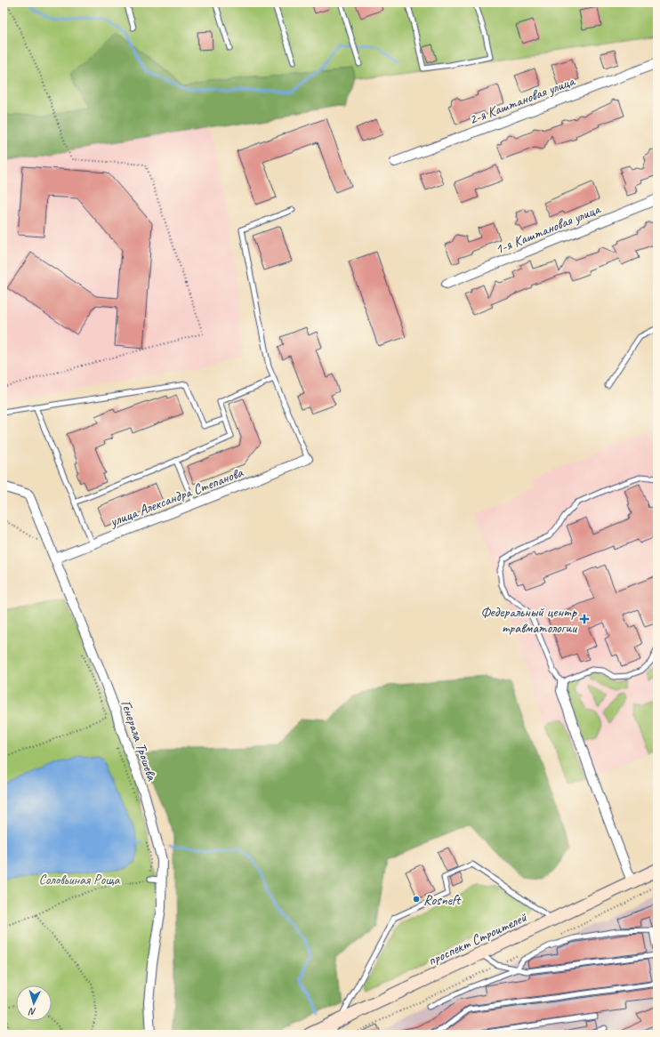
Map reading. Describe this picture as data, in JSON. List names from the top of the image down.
{
  "streets": {
    "main road": ["проспект Строителей"],
    "street": [
      "2-я Каштановая улица",
      "1-я Каштановая улица",
      "улица Александра Степанова",
      "Генерала Трошева"
    ]
  },
  "crossings": [
    ["улица Александра Степанова", "Генерала Трошева"]
  ],
  "parks": ["Соловьиная Роща"],
  "places": {
    "health": ["Федеральный центр травматологии"],
    "other": ["Rosneft"]
  },
  "north": "bottom"
}
